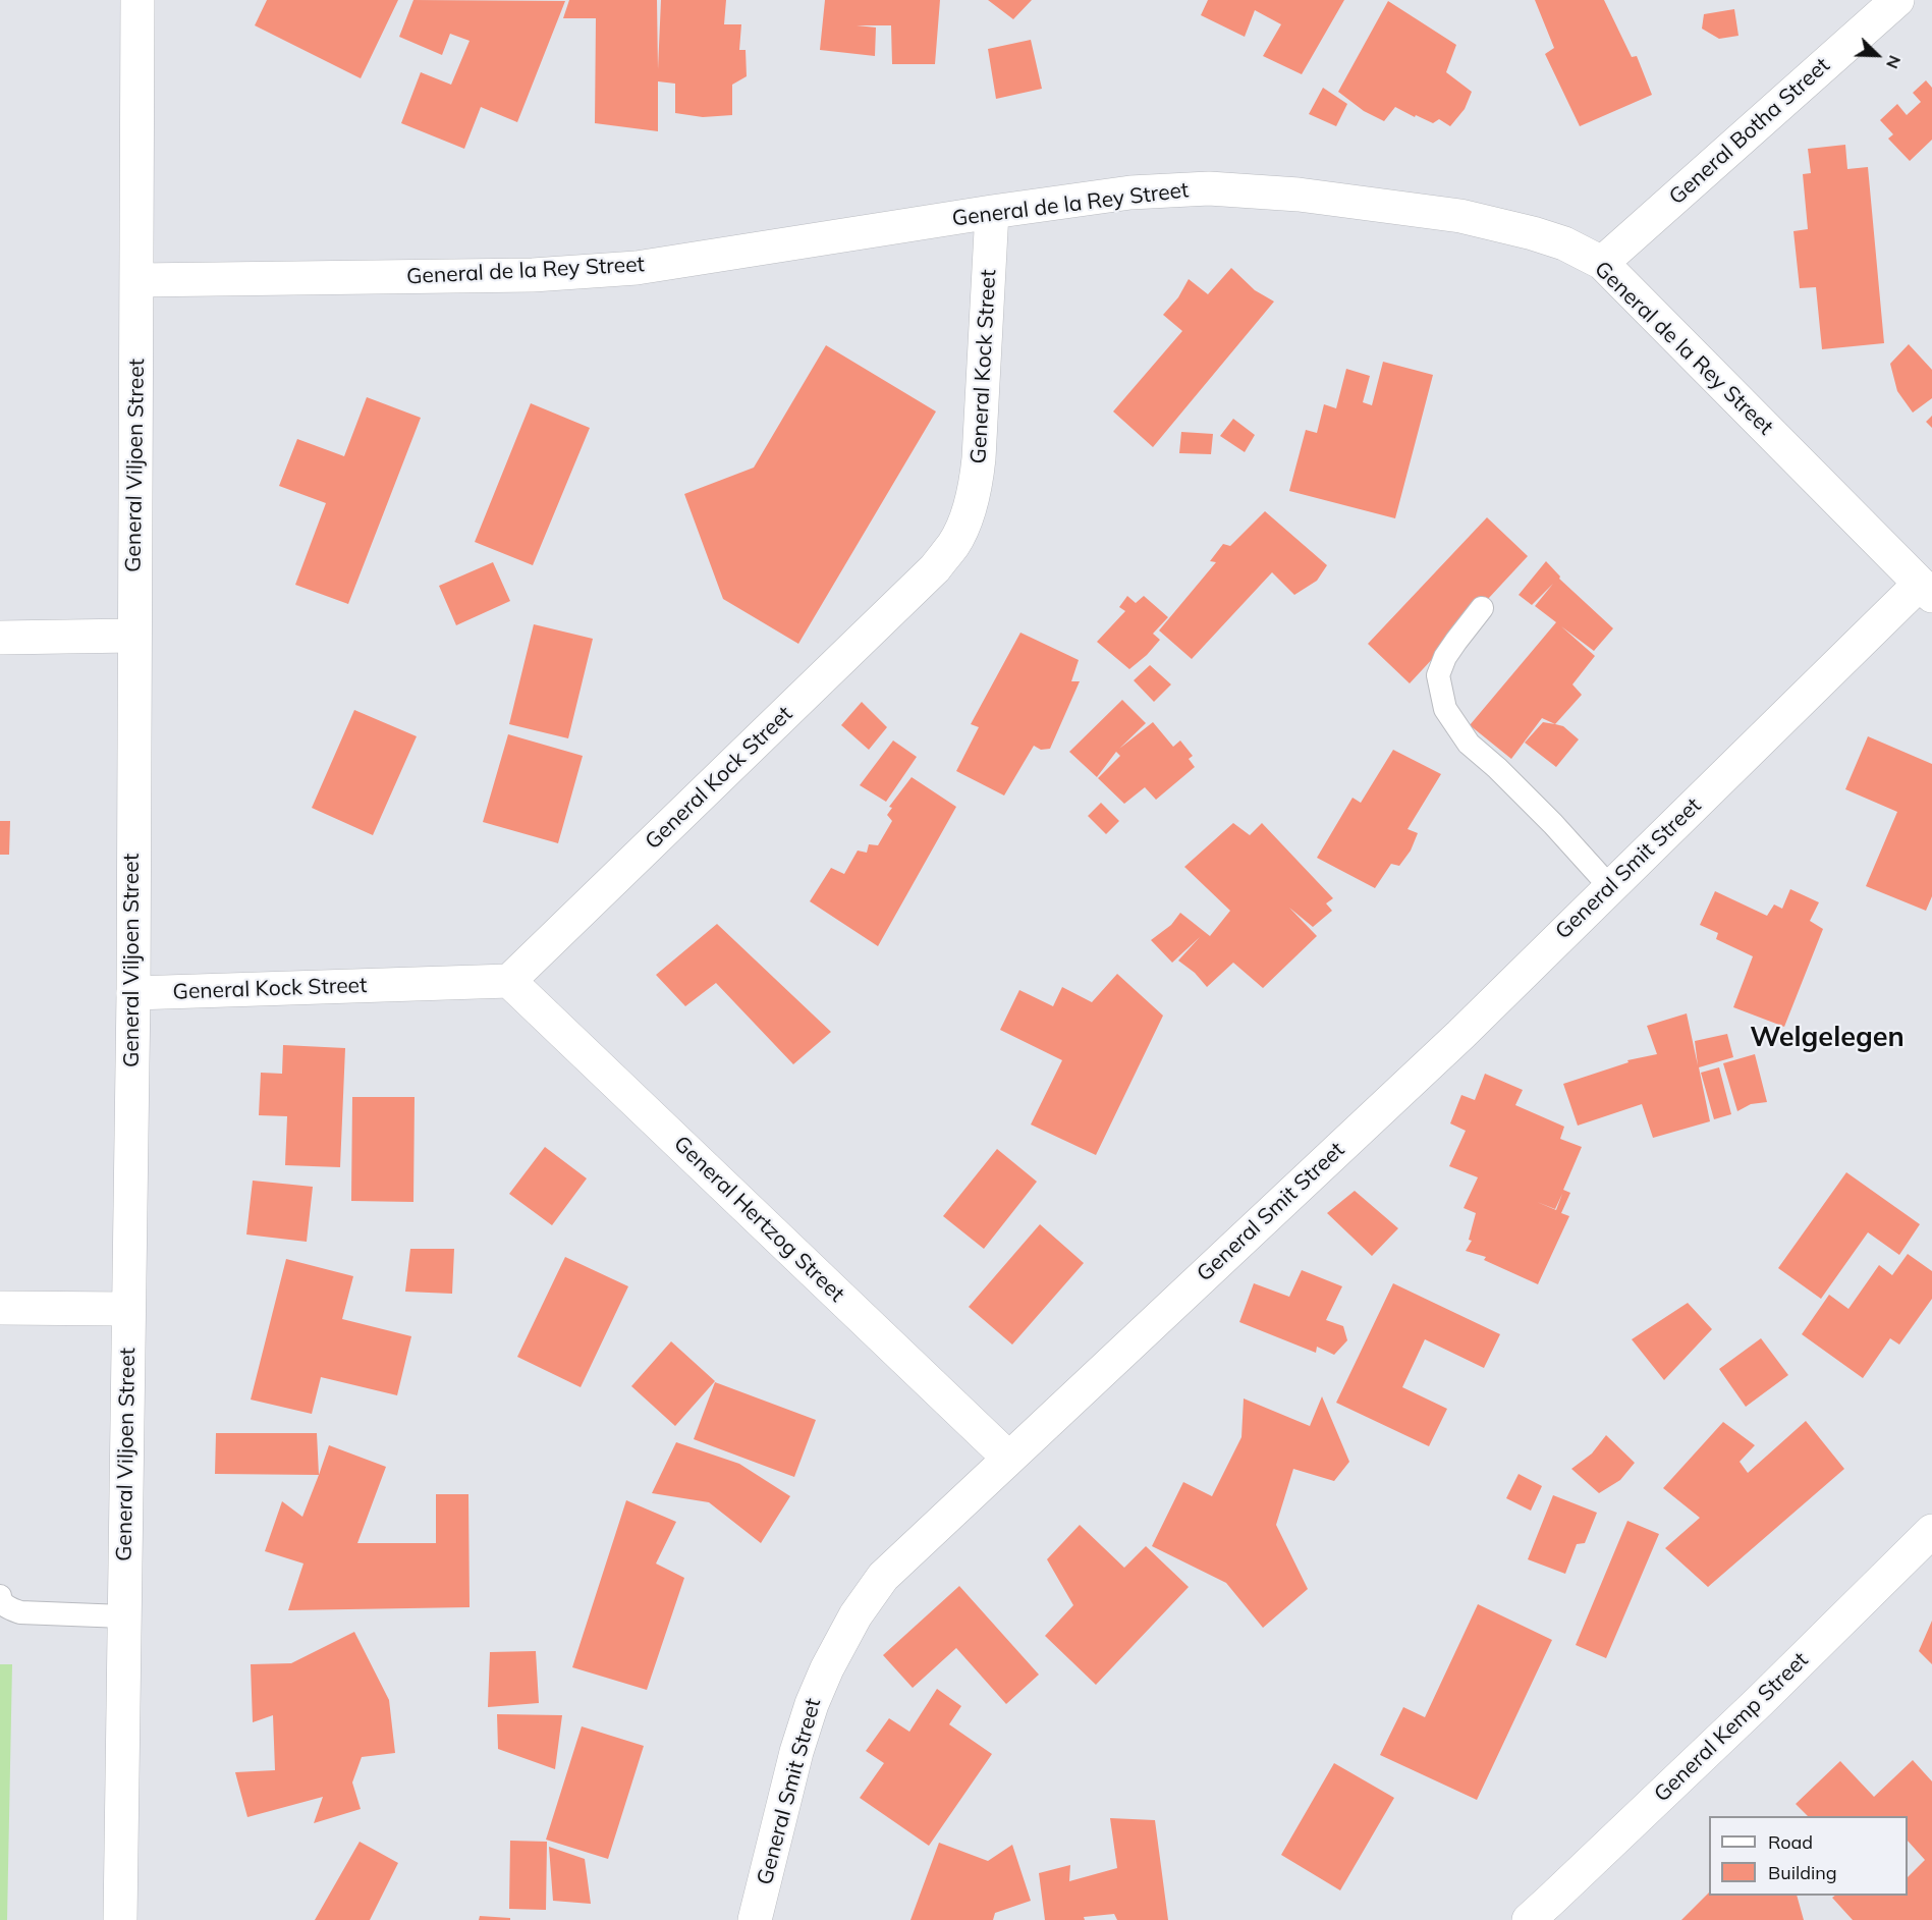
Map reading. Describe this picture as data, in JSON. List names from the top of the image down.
{
  "streets": {
    "street": [
      "General Botha Street",
      "General de la Rey Street",
      "General Kock Street",
      "General Viljoen Street",
      "General Smit Street",
      "General Hertzog Street",
      "General Kemp Street"
    ]
  },
  "crossings": [
    ["General Botha Street", "General de la Rey Street"],
    ["General de la Rey Street", "General Kock Street"],
    ["General de la Rey Street", "General Viljoen Street"],
    ["General de la Rey Street", "General Smit Street"],
    ["General Kock Street", "General Viljoen Street"],
    ["General Kock Street", "General Hertzog Street"],
    ["General Smit Street", "General Hertzog Street"]
  ],
  "districts": ["Welgelegen"],
  "legend": ["Road", "Building"],
  "north": "bottom right"
}
